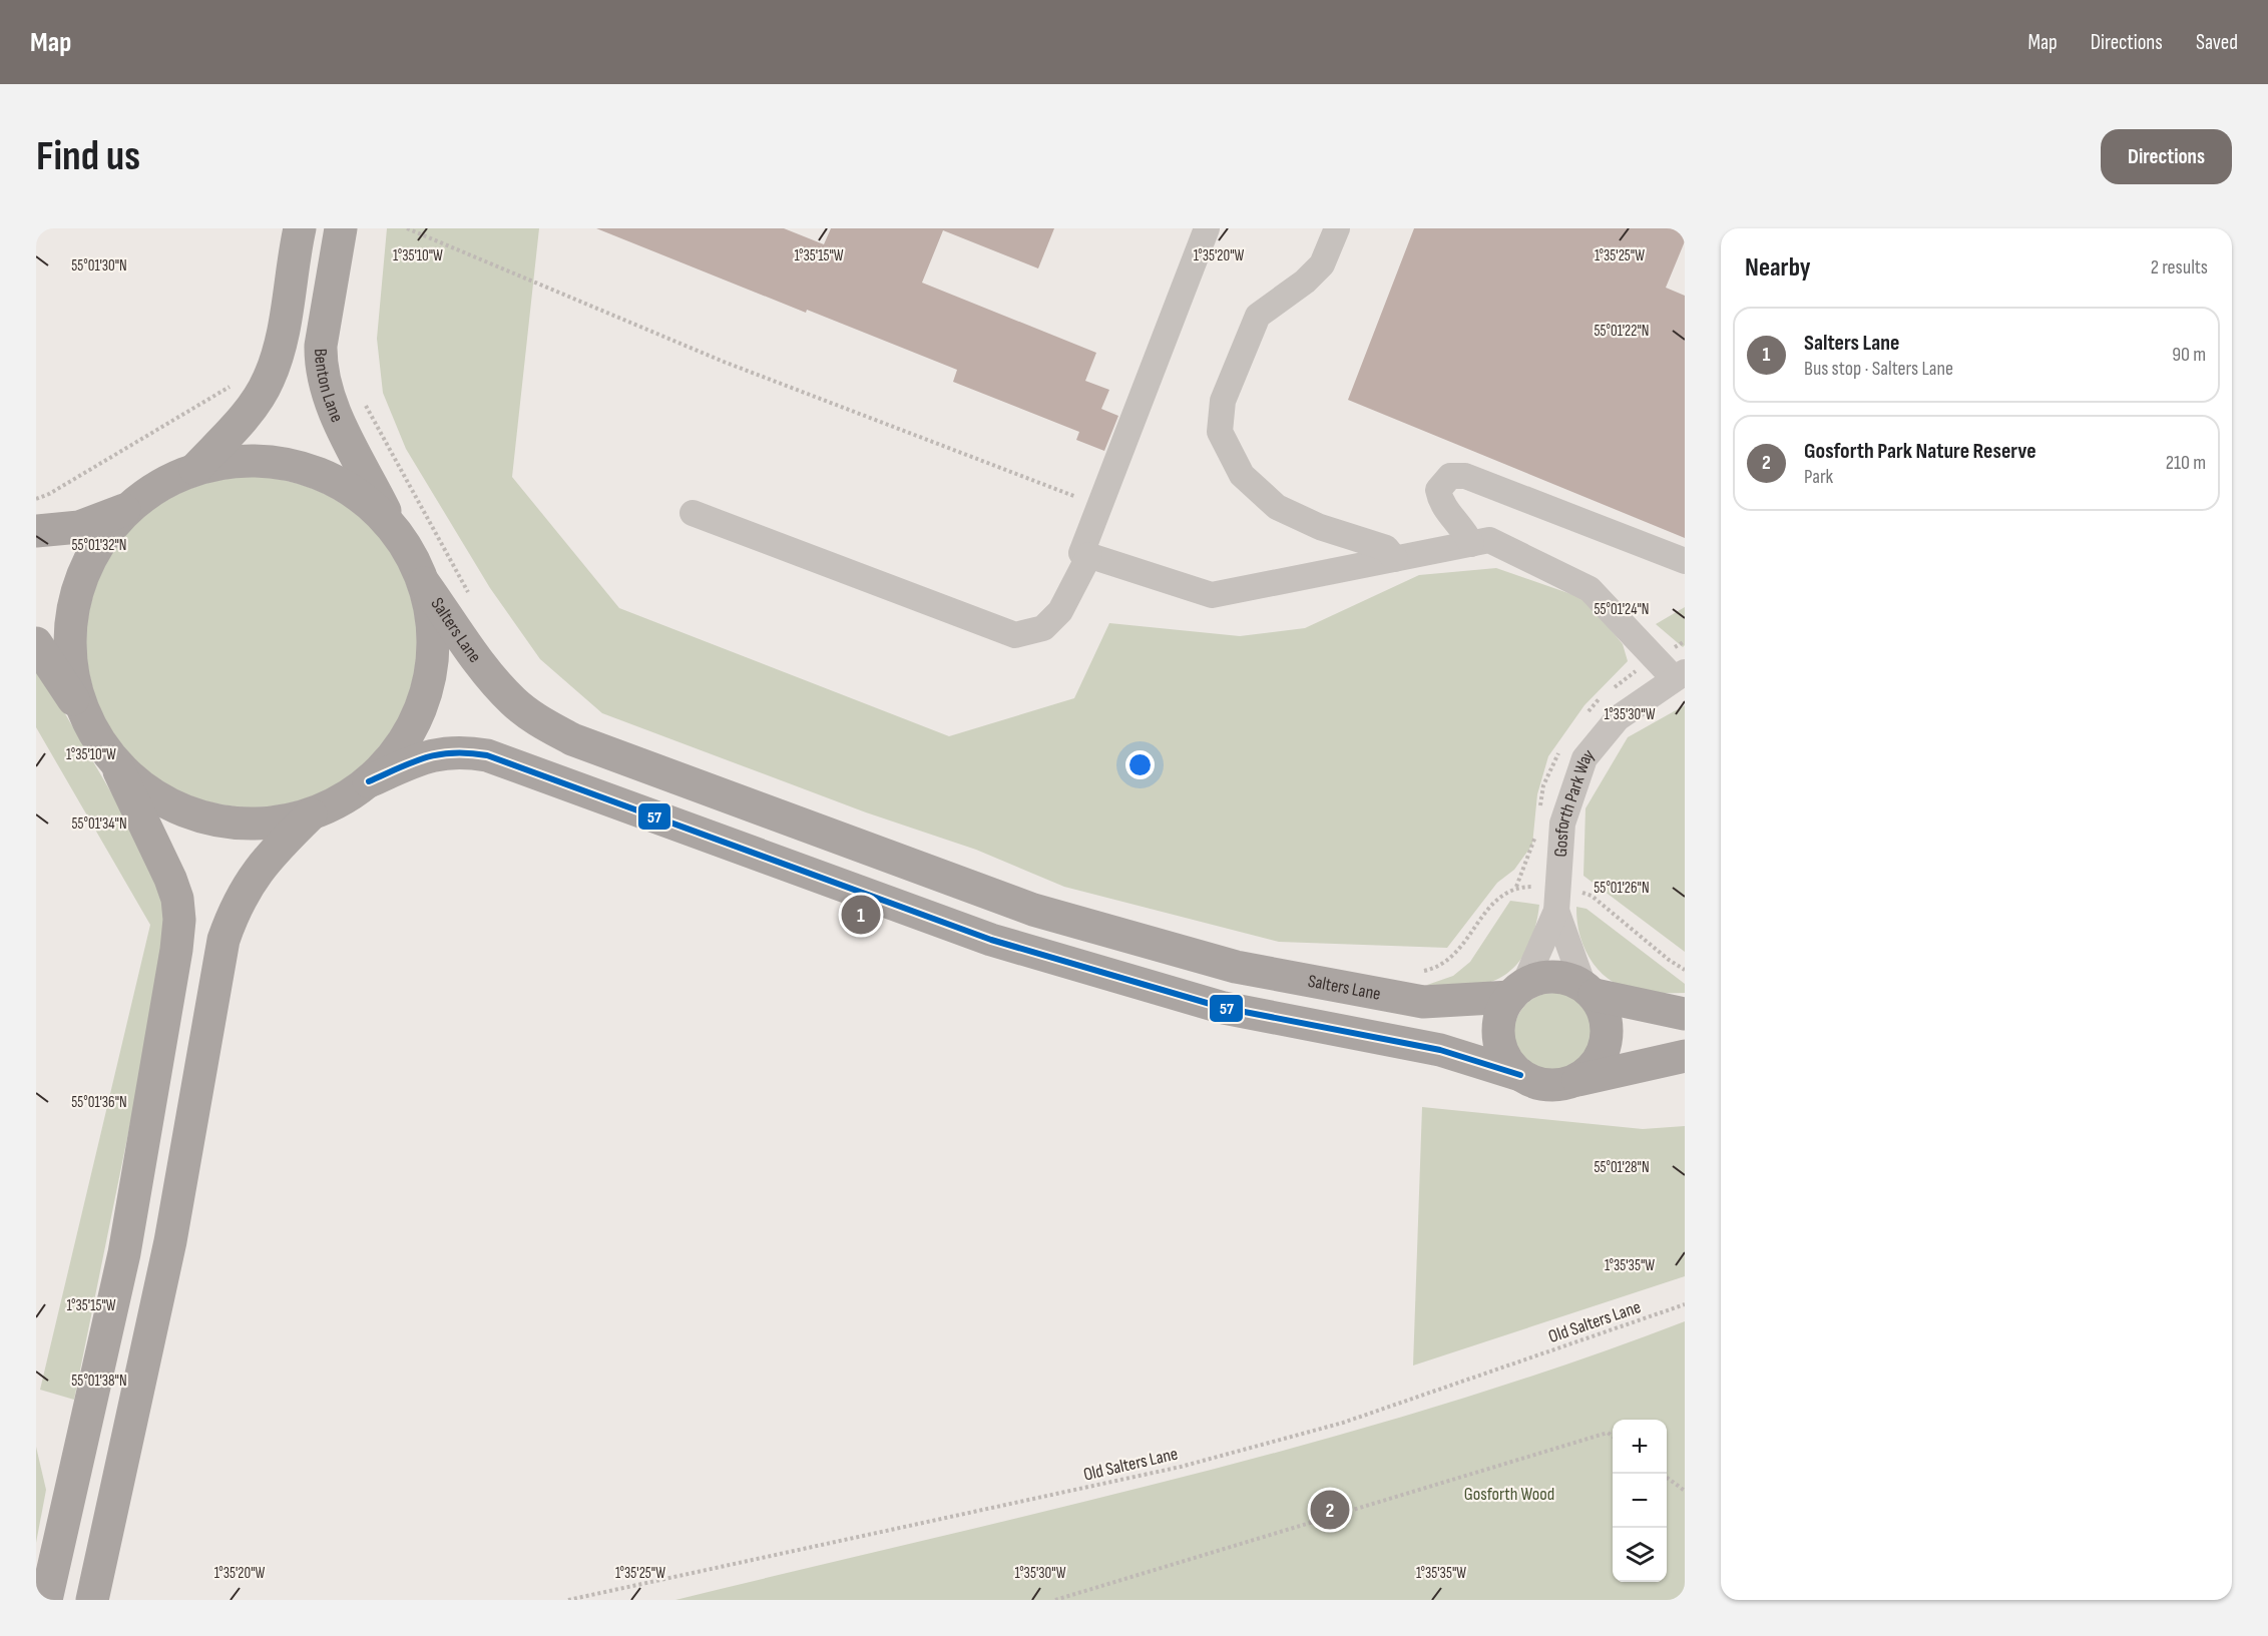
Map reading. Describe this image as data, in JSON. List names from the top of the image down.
{
  "streets": {
    "main road": ["Benton Lane", "Salters Lane"],
    "street": ["Gosforth Park Way"],
    "path": ["Old Salters Lane"]
  },
  "crossings": [
    ["Salters Lane", "Gosforth Park Way"]
  ],
  "parks": ["Gosforth Wood"],
  "lines": ["transit line 57"],
  "page": {
    "header": "Map",
    "nav": ["Map", "Directions", "Saved"],
    "buttons": "Directions",
    "title": "Find us",
    "heading": ["Nearby", "2 results"],
    "list": [
      {
        "mark": "1",
        "name": "Salters Lane",
        "note": "Bus stop · Salters Lane",
        "value": "90 m"
      },
      {
        "mark": "2",
        "name": "Gosforth Park Nature Reserve",
        "note": "Park",
        "value": "210 m"
      }
    ],
    "pins": ["1", "2"],
    "map_buttons": ["+", "−"]
  },
  "coordinates": [
    "1°35'20\"W",
    "1°35'25\"W",
    "1°35'10\"W",
    "1°35'15\"W",
    "55°01'30\"N",
    "55°01'22\"N",
    "55°01'32\"N",
    "55°01'24\"N",
    "1°35'30\"W",
    "55°01'34\"N",
    "55°01'26\"N",
    "55°01'36\"N",
    "55°01'28\"N",
    "1°35'35\"W",
    "55°01'38\"N"
  ]
}
